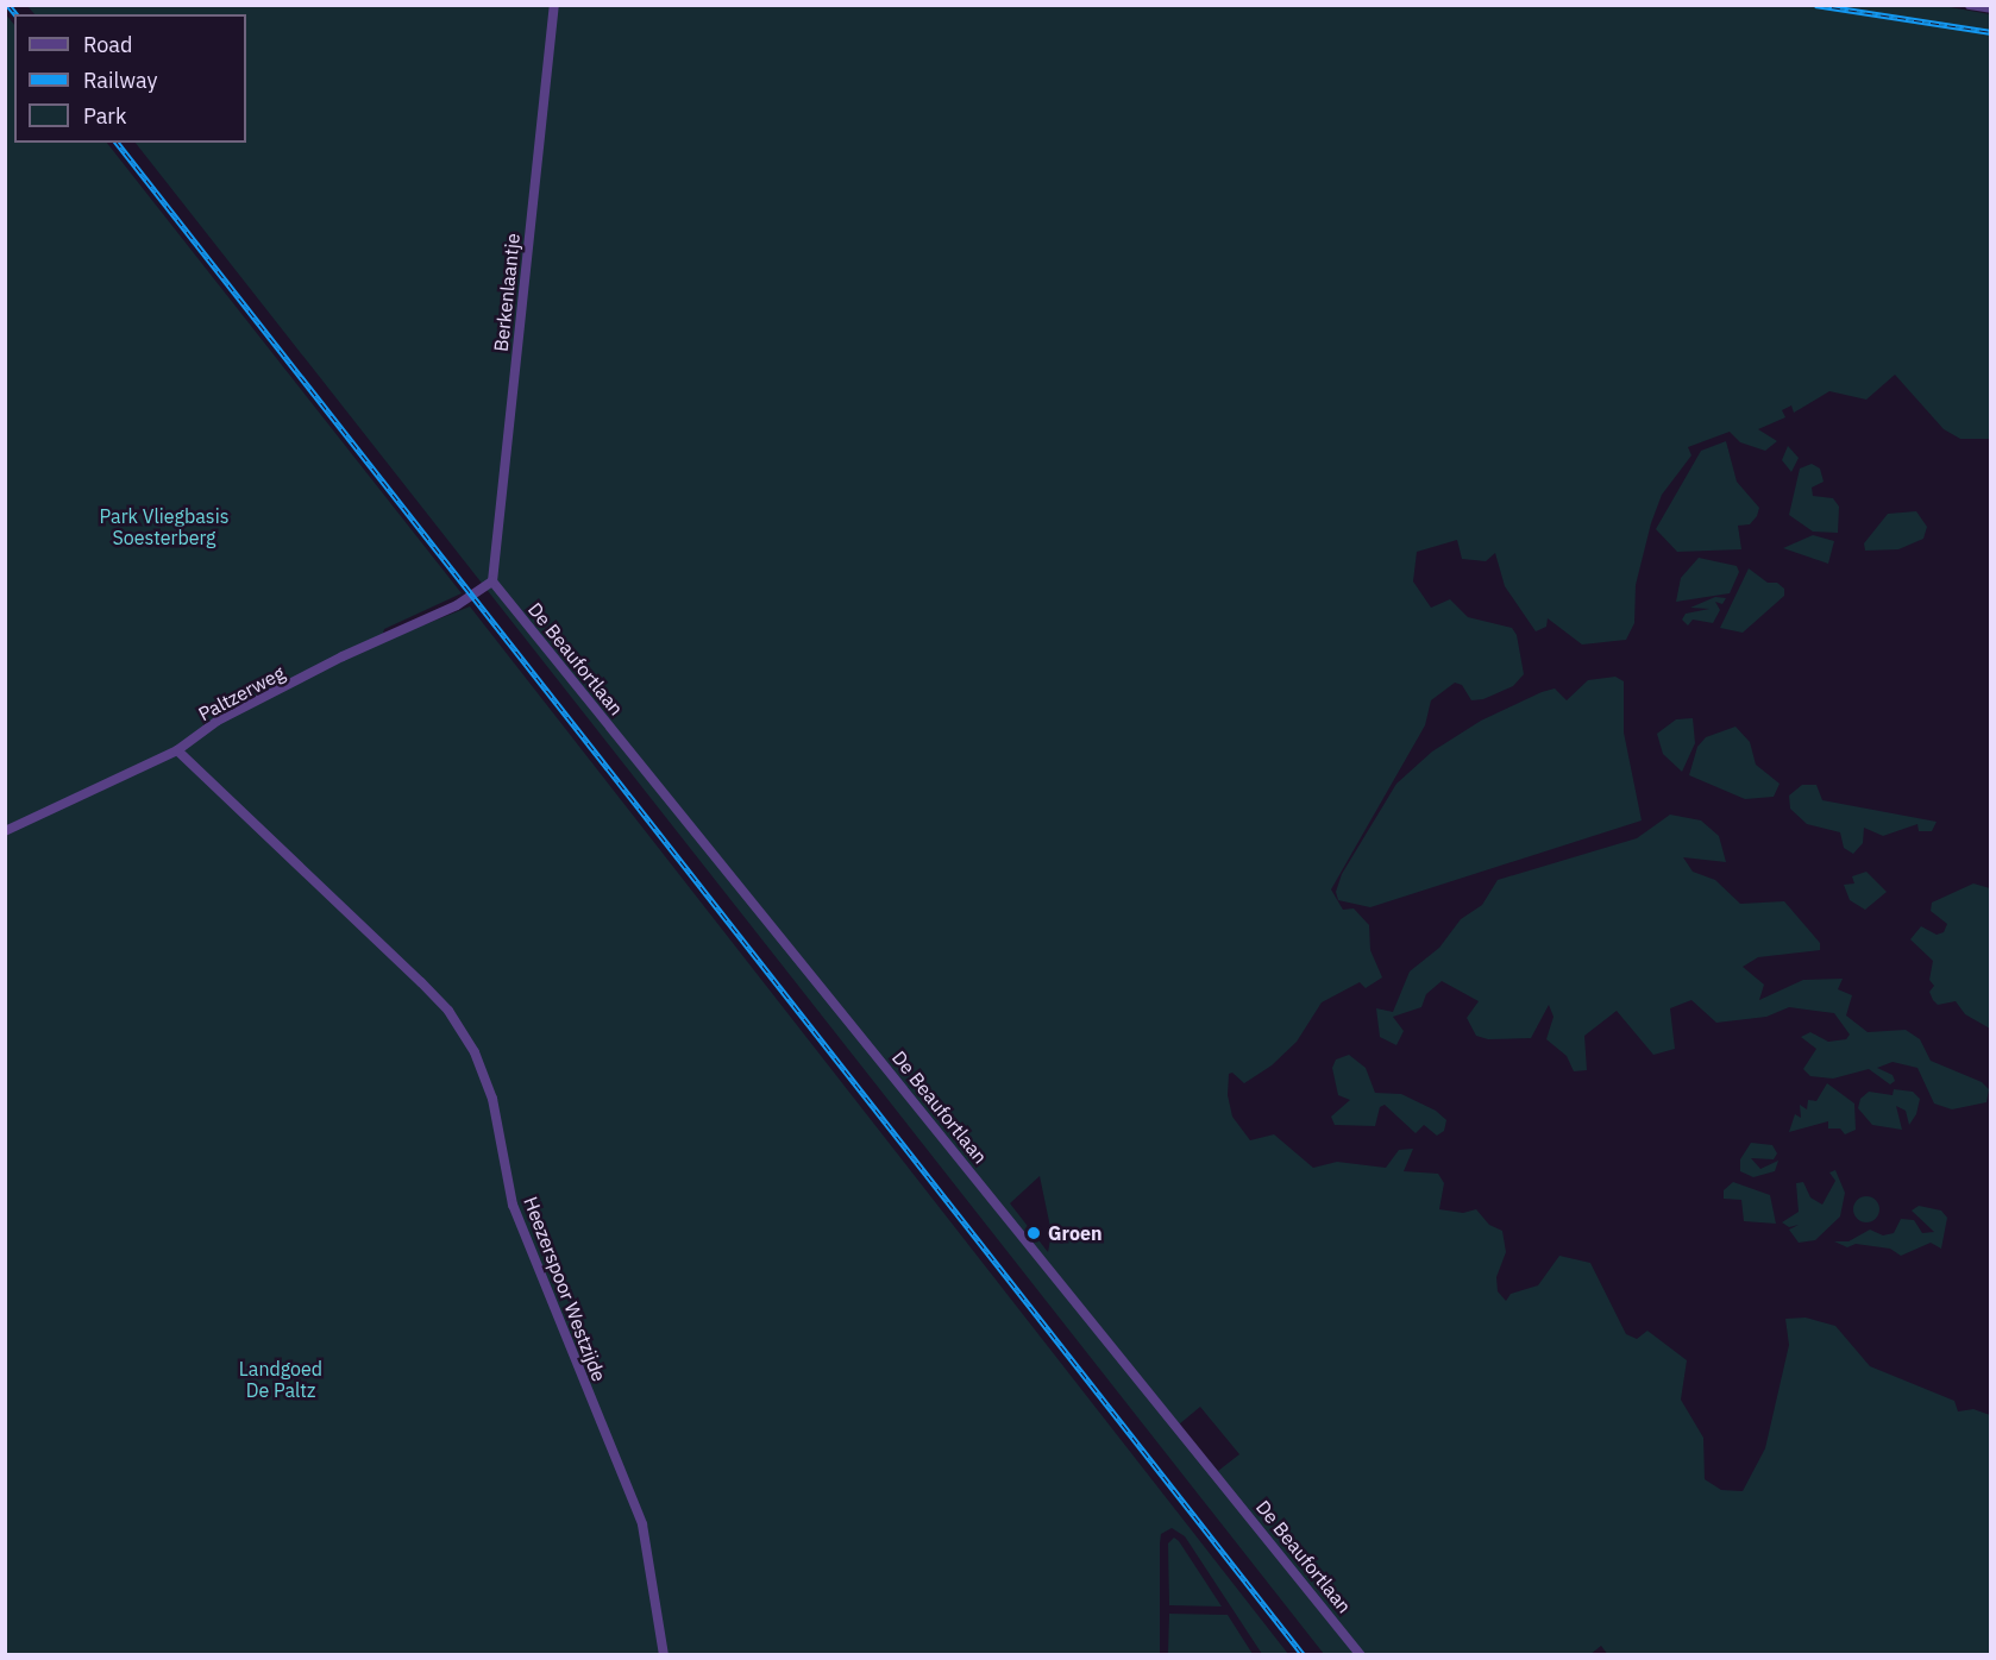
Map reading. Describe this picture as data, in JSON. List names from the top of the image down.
{
  "streets": {
    "street": [
      "Berkenlaantje",
      "De Beaufortlaan",
      "Paltzerweg",
      "Heezerspoor Westzijde"
    ]
  },
  "crossings": [
    ["Berkenlaantje", "De Beaufortlaan"],
    ["Berkenlaantje", "Paltzerweg"],
    ["De Beaufortlaan", "Paltzerweg"],
    ["Paltzerweg", "Heezerspoor Westzijde"]
  ],
  "parks": ["Park Vliegbasis Soesterberg", "Landgoed De Paltz"],
  "places": ["Groen"],
  "legend": ["Road", "Railway", "Park"]
}
